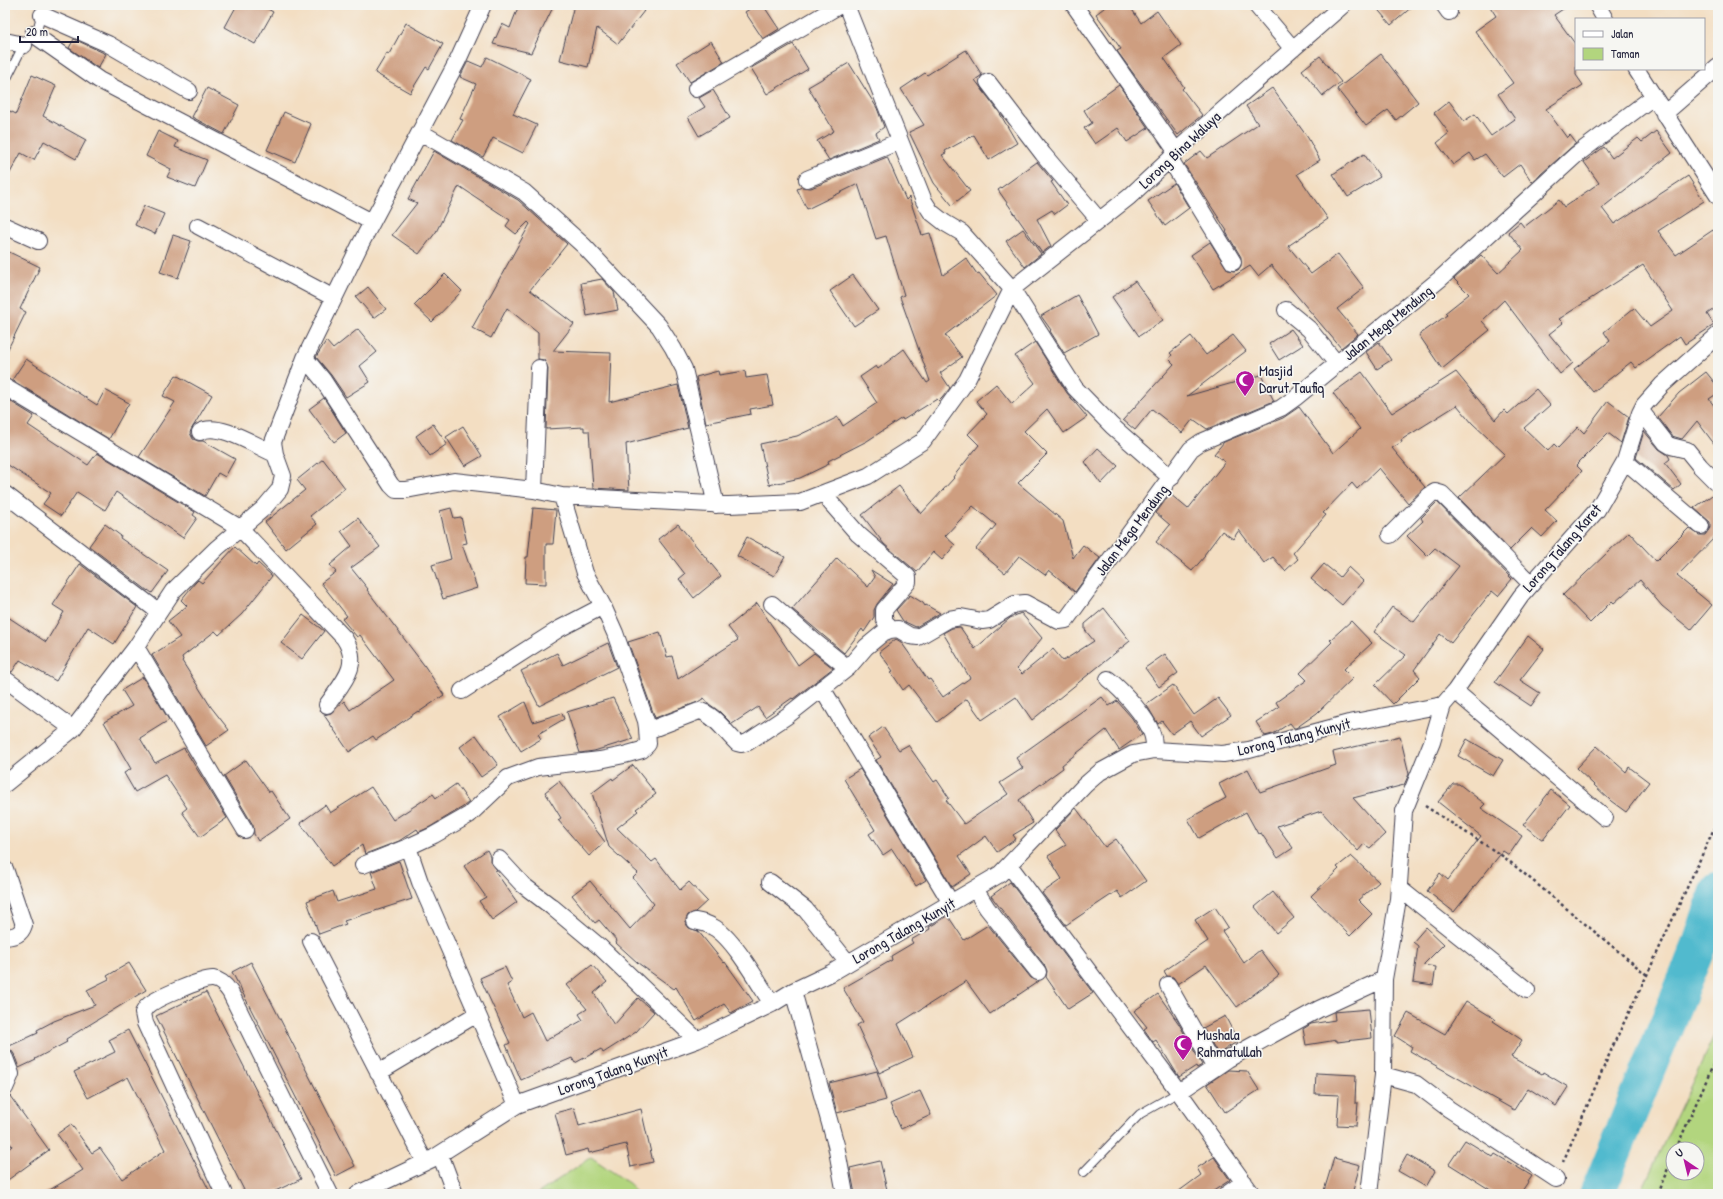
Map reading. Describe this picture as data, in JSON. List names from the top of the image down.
{
  "streets": {
    "street": [
      "Lorong Bina Waluya",
      "Jalan Mega Mendung",
      "Lorong Talang Karet",
      "Lorong Talang Kunyit"
    ]
  },
  "crossings": [
    ["Lorong Talang Karet", "Lorong Talang Kunyit"]
  ],
  "places": {
    "mosque": ["Masjid Darut Taufiq", "Mushala Rahmatullah"]
  },
  "legend": ["Jalan", "Taman"],
  "scale_bar": "20 m",
  "north": "top left"
}
